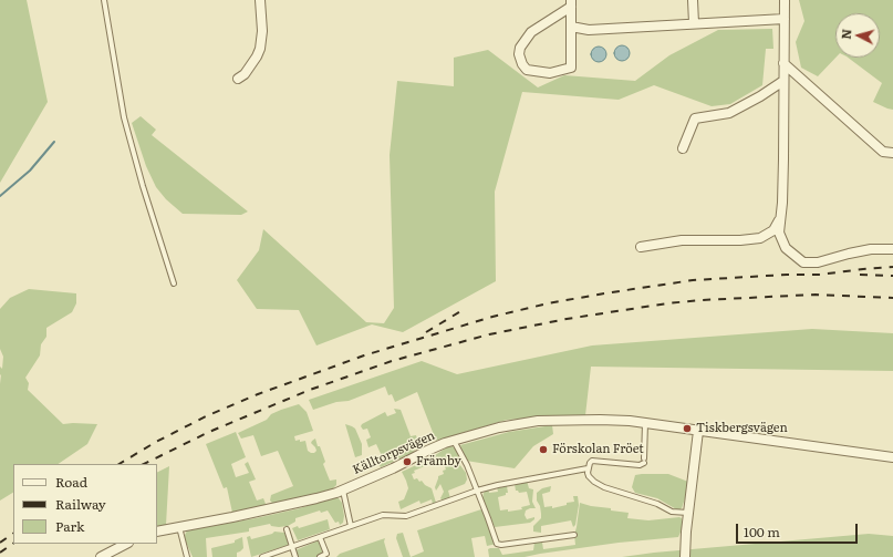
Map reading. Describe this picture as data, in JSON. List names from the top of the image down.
{
  "streets": {
    "street": ["Källtorpsvägen"]
  },
  "places": ["Tiskbergsvägen", "Förskolan Fröet", "Främby"],
  "legend": ["Road", "Railway", "Park"],
  "scale_bar": "100 m",
  "north": "left"
}
